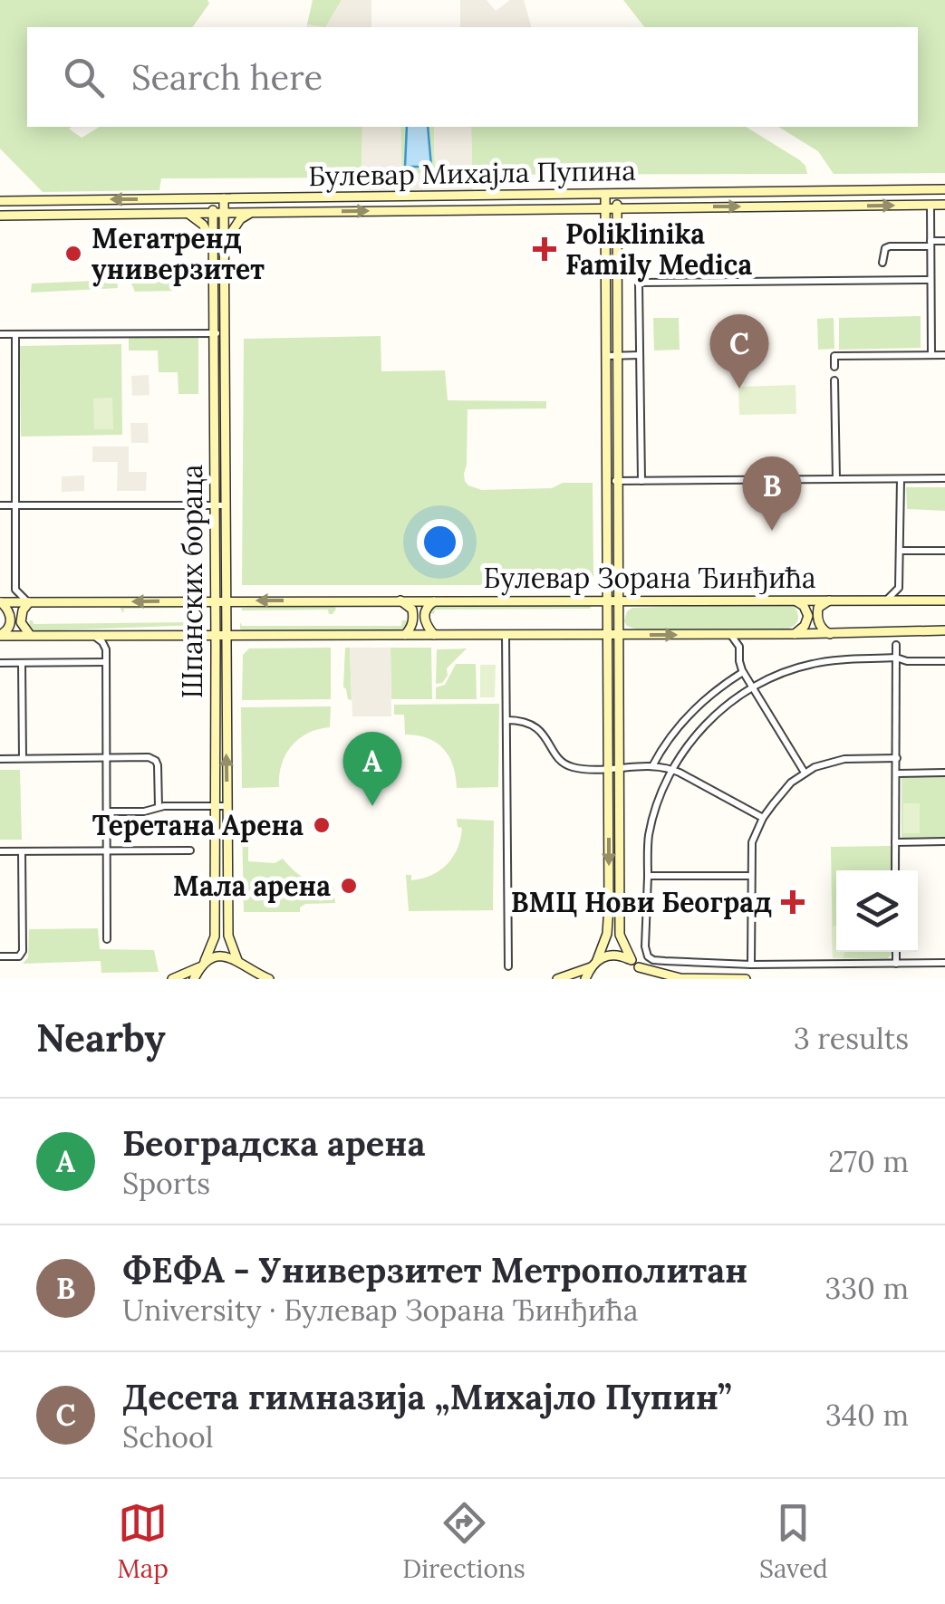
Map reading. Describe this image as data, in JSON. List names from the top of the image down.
{
  "streets": {
    "street": ["Булевар Михајла Пупина", "Булевар Зорана Ђинђића", "Шпанских бораца"]
  },
  "crossings": [
    ["Булевар Михајла Пупина", "Шпанских бораца"],
    ["Булевар Зорана Ђинђића", "Шпанских бораца"]
  ],
  "places": {
    "health": ["Poliklinika Family Medica", "ВМЦ Нови Београд"],
    "other": ["Мегатренд универзитет", "Теретана Арена", "Мала арена"]
  },
  "page": {
    "search": "Search here",
    "pins": ["C", "B", "A"],
    "heading": ["Nearby", "3 results"],
    "list": [
      {
        "mark": "A",
        "name": "Београдска арена",
        "note": "Sports",
        "value": "270 m"
      },
      {
        "mark": "B",
        "name": "ФЕФА - Универзитет Метрополитан",
        "note": "University · Булевар Зорана Ђинђића",
        "value": "330 m"
      },
      {
        "mark": "C",
        "name": "Десета гимназија „Михајло Пупин”",
        "note": "School",
        "value": "340 m"
      }
    ],
    "nav": ["Map", "Directions", "Saved"]
  }
}
